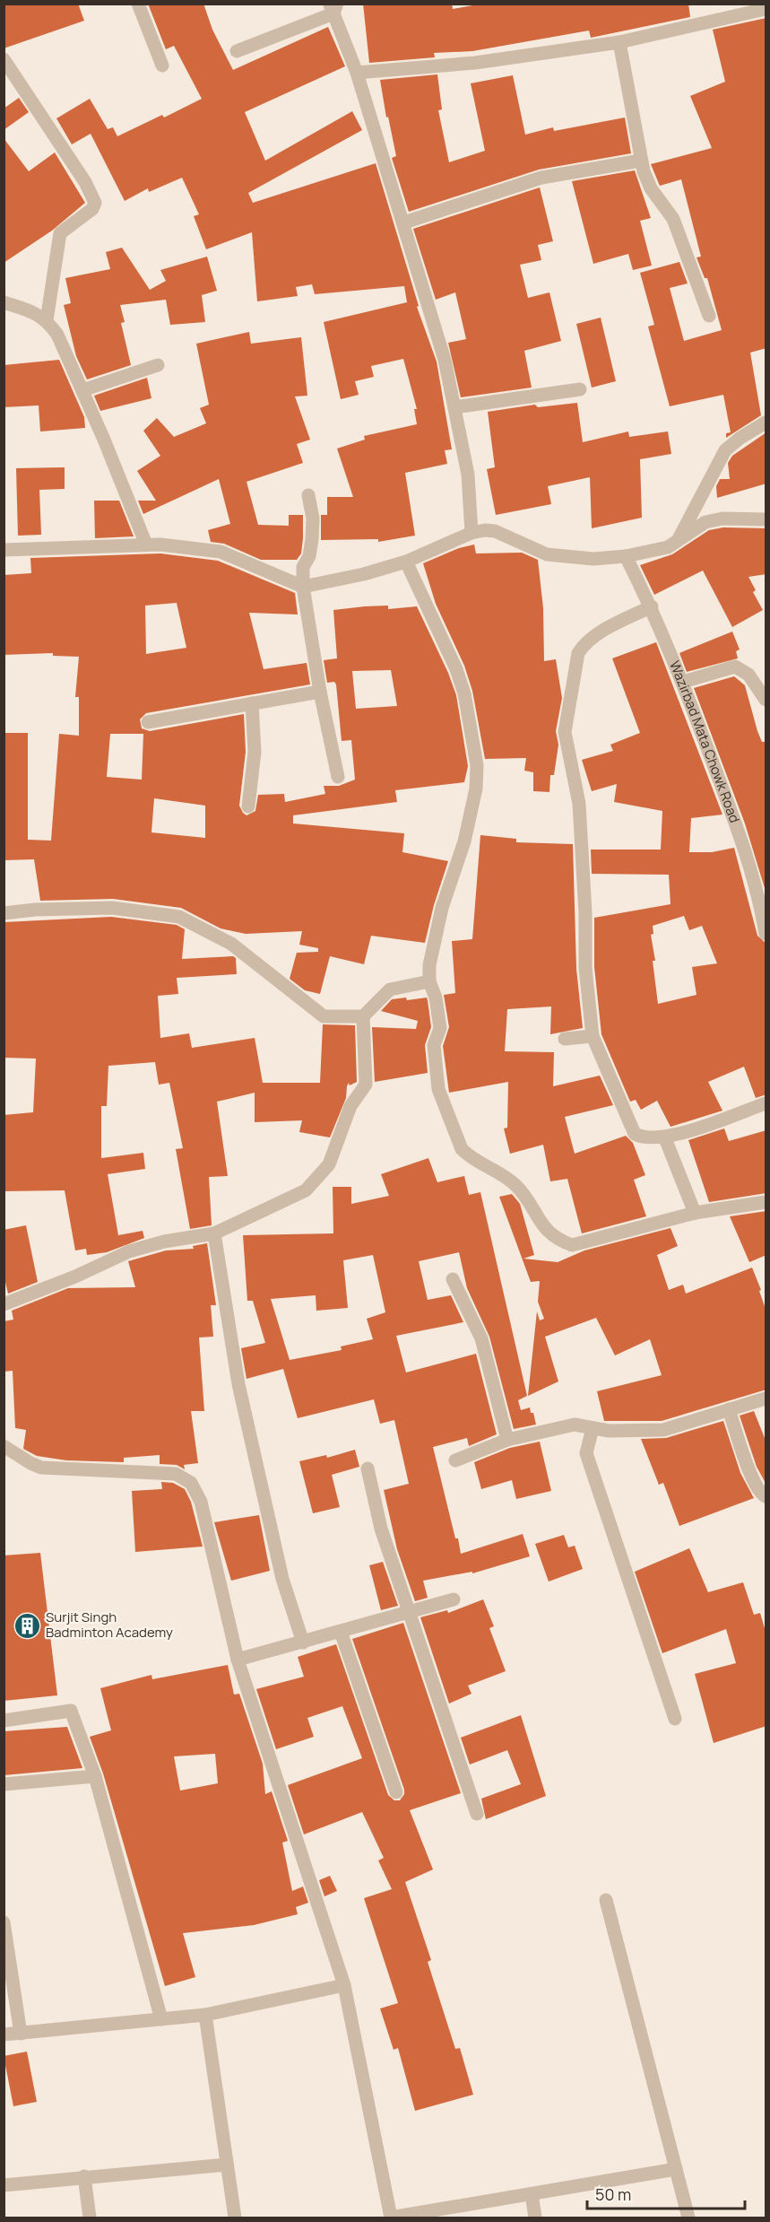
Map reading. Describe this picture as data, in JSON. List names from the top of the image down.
{
  "streets": {
    "street": ["Wazirbad Mata Chowk Road"]
  },
  "places": {
    "building": ["Surjit Singh Badminton Academy"]
  },
  "scale_bar": "50 m"
}
